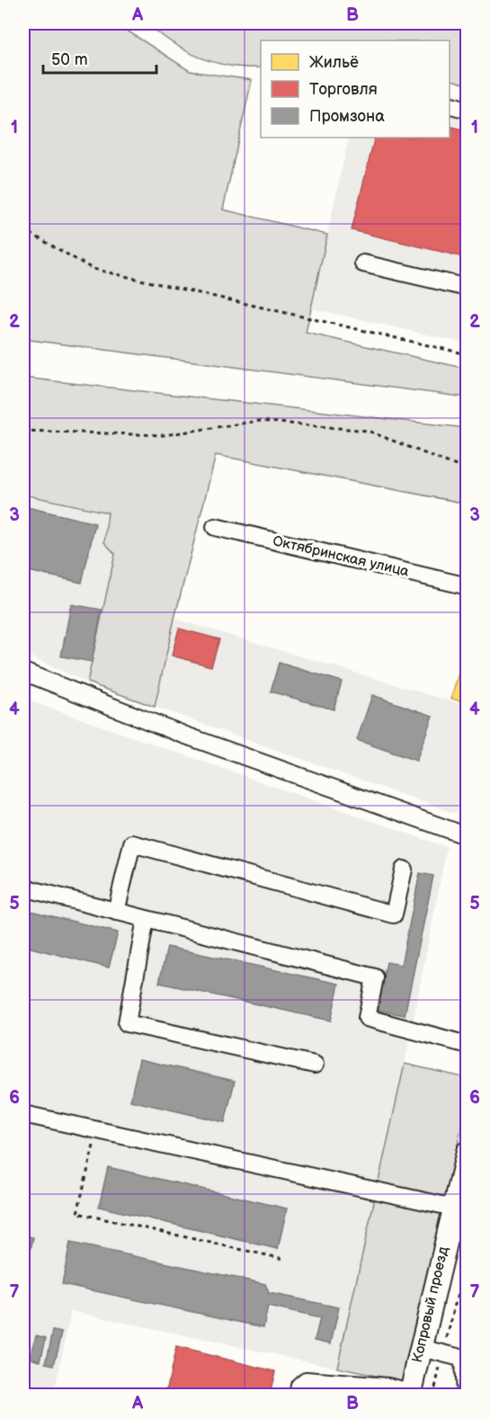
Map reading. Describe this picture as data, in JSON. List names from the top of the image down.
{
  "streets": {
    "main road": ["Копровый проезд"],
    "street": ["Октябринская улица"]
  },
  "legend": ["Жильё", "Торговля", "Промзона"],
  "scale_bar": "50 m",
  "grid": {
    "columns": ["A", "B"],
    "rows": [
      "1",
      "2",
      "3",
      "4",
      "5",
      "6",
      "7"
    ]
  }
}
